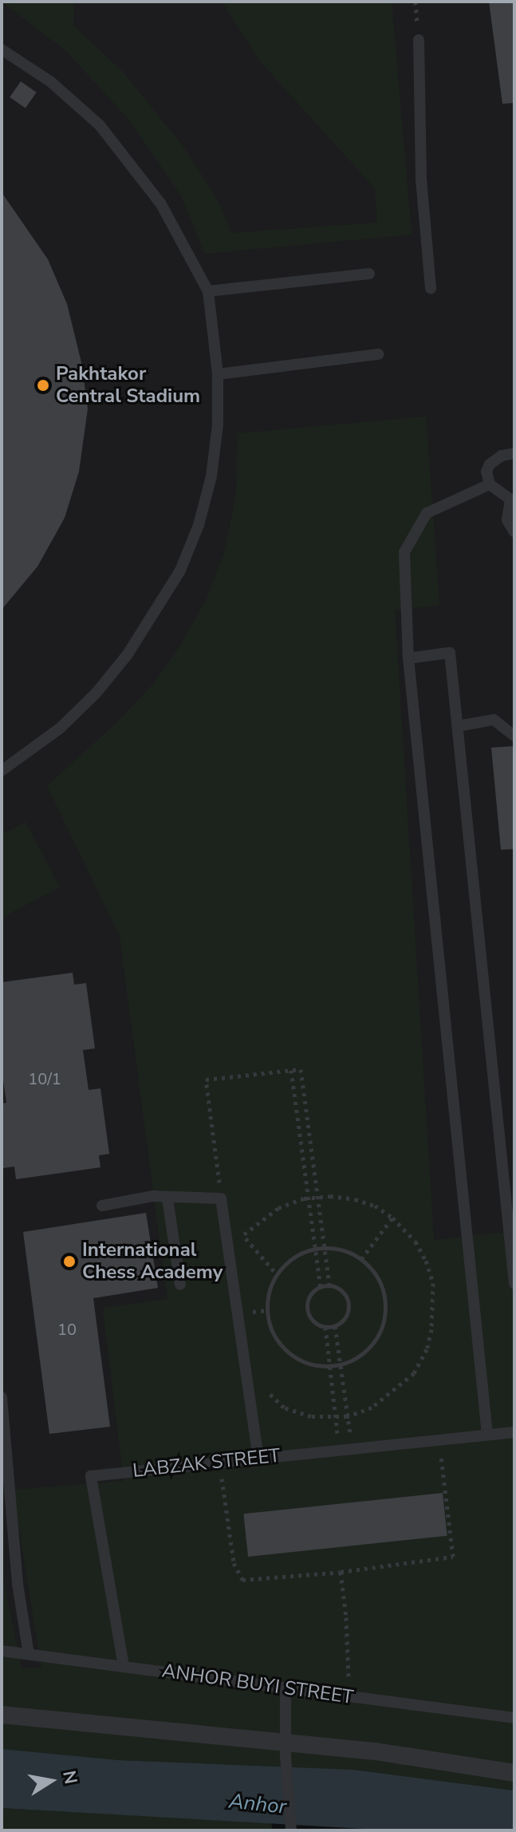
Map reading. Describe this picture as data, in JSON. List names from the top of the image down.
{
  "streets": {
    "lane": ["LABZAK STREET", "ANHOR BUYI STREET"]
  },
  "crossings": [
    ["LABZAK STREET", "ANHOR BUYI STREET"]
  ],
  "water": ["Anhor"],
  "places": ["Pakhtakor Central Stadium", "International Chess Academy"],
  "house_numbers": ["10/1", "10"],
  "north": "right"
}
